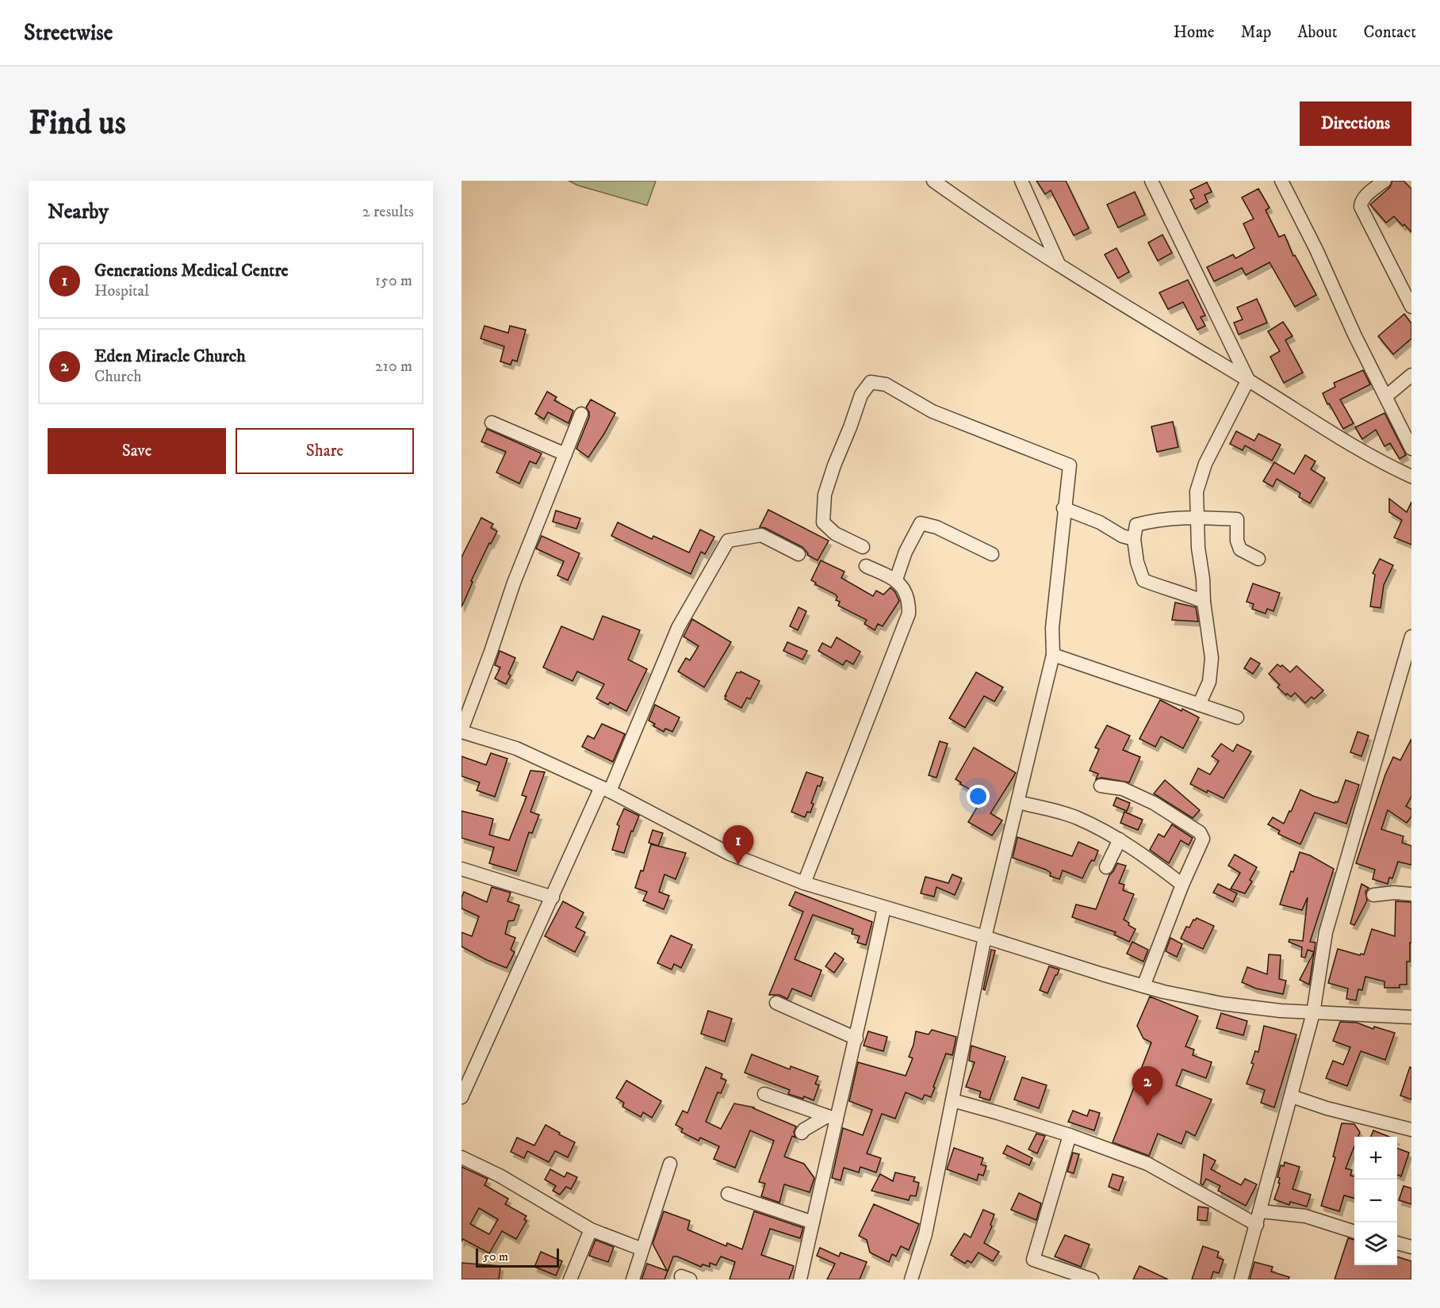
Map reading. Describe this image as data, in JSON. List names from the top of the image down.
{
  "scale_bar": "50 m",
  "page": {
    "header": "Streetwise",
    "nav": [
      "Home",
      "Map",
      "About",
      "Contact"
    ],
    "buttons": [
      "Directions",
      ["Save", "Share"]
    ],
    "title": "Find us",
    "heading": ["Nearby", "2 results"],
    "list": [
      {
        "mark": "1",
        "name": "Generations Medical Centre",
        "note": "Hospital",
        "value": "150 m"
      },
      {
        "mark": "2",
        "name": "Eden Miracle Church",
        "note": "Church",
        "value": "210 m"
      }
    ],
    "pins": ["1", "2"],
    "map_buttons": ["+", "−"],
    "scale": "50 m"
  }
}
